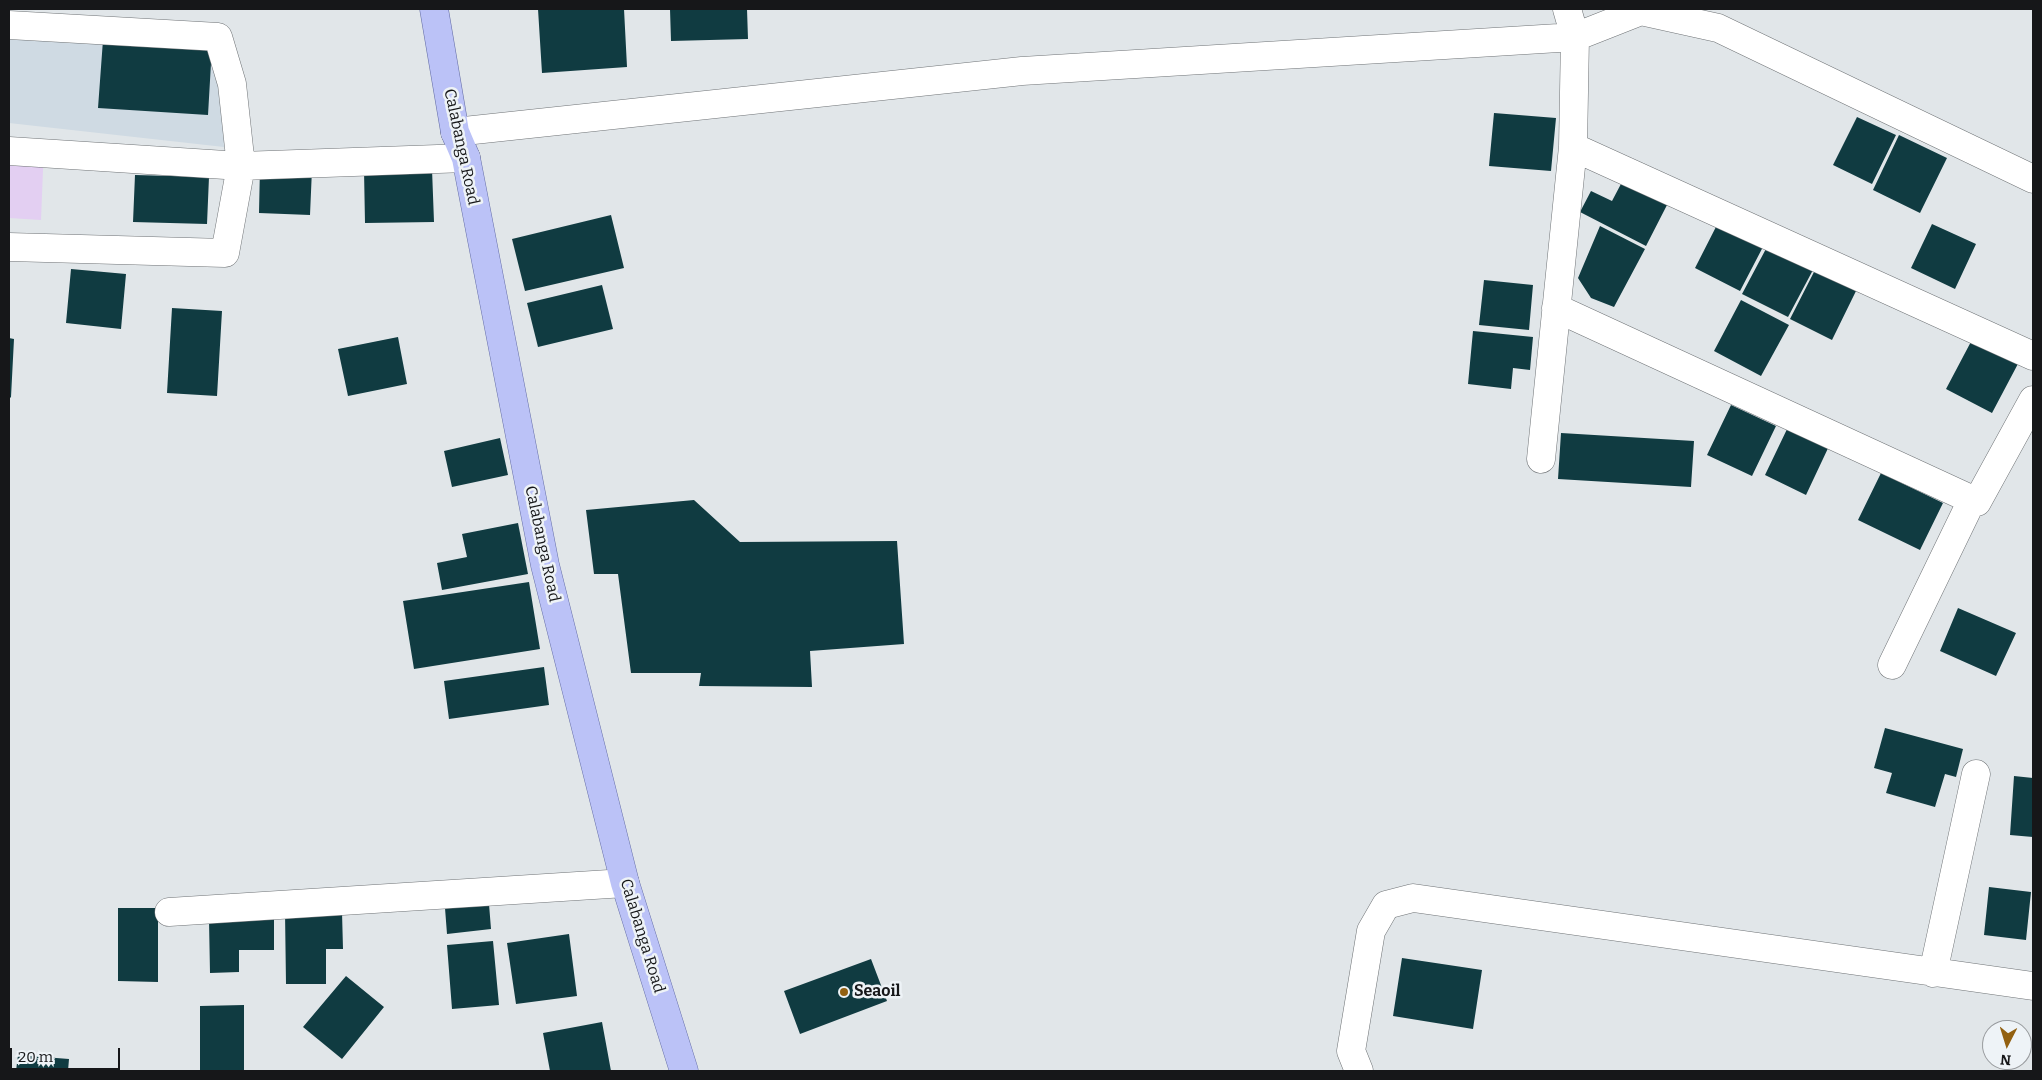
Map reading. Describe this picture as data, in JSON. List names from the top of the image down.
{
  "streets": {
    "main road": ["Calabanga Road"]
  },
  "places": ["Seaoil"],
  "scale_bar": "20 m",
  "north": "bottom"
}
